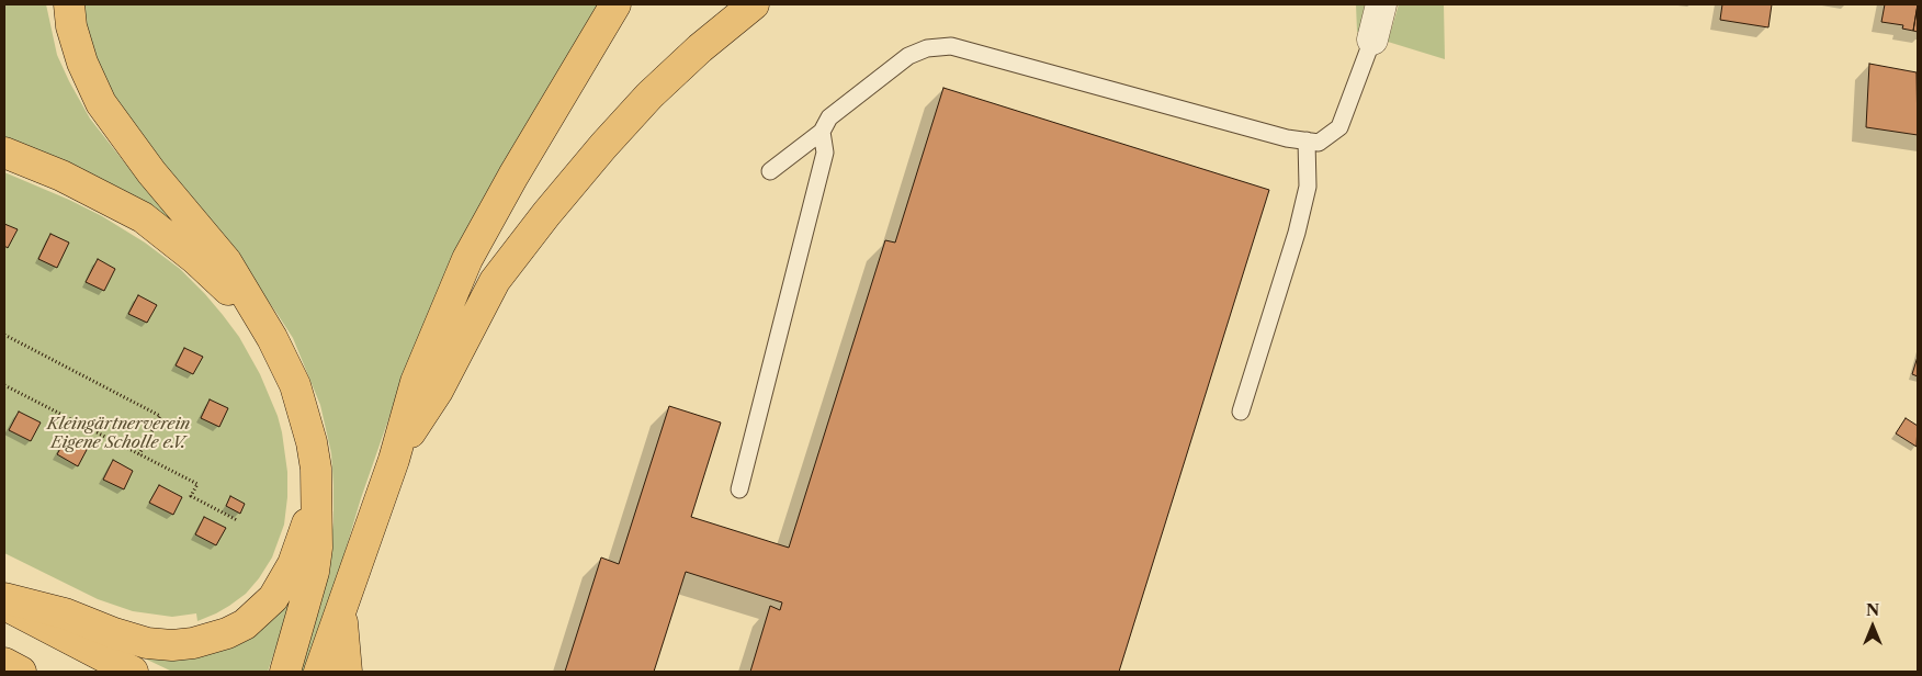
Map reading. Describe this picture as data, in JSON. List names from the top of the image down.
{
  "parks": ["Kleingärtnerverein Eigene Scholle e.V."],
  "north": "top"
}
